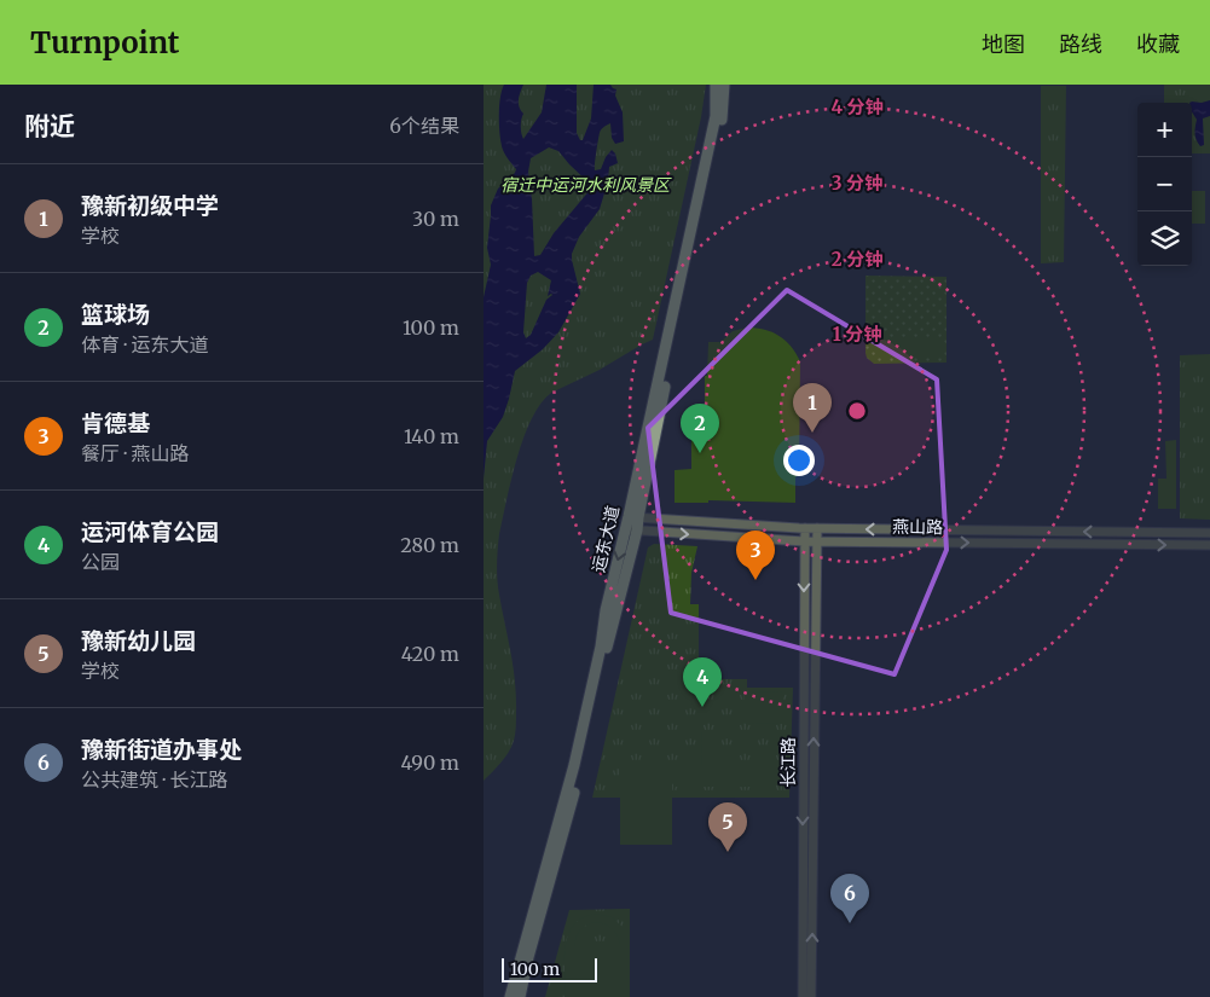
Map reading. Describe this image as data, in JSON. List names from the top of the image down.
{
  "streets": {
    "main road": ["运东大道"],
    "street": ["燕山路", "长江路"]
  },
  "crossings": [
    ["燕山路", "运东大道"],
    ["燕山路", "长江路"]
  ],
  "parks": ["宿迁中运河水利风景区"],
  "scale_bar": "100 m",
  "page": {
    "header": "Turnpoint",
    "nav": ["地图", "路线", "收藏"],
    "heading": ["附近", "6个结果"],
    "map_buttons": ["+", "−"],
    "list": [
      {
        "mark": "1",
        "name": "豫新初级中学",
        "note": "学校",
        "value": "30 m"
      },
      {
        "mark": "2",
        "name": "篮球场",
        "note": "体育 · 运东大道",
        "value": "100 m"
      },
      {
        "mark": "3",
        "name": "肯德基",
        "note": "餐厅 · 燕山路",
        "value": "140 m"
      },
      {
        "mark": "4",
        "name": "运河体育公园",
        "note": "公园",
        "value": "280 m"
      },
      {
        "mark": "5",
        "name": "豫新幼儿园",
        "note": "学校",
        "value": "420 m"
      },
      {
        "mark": "6",
        "name": "豫新街道办事处",
        "note": "公共建筑 · 长江路",
        "value": "490 m"
      }
    ],
    "pins": [
      "1",
      "2",
      "3",
      "4",
      "5",
      "6"
    ],
    "scale": "100 m"
  },
  "rings": [
    "4 分钟",
    "3 分钟",
    "2 分钟",
    "1 分钟"
  ]
}
